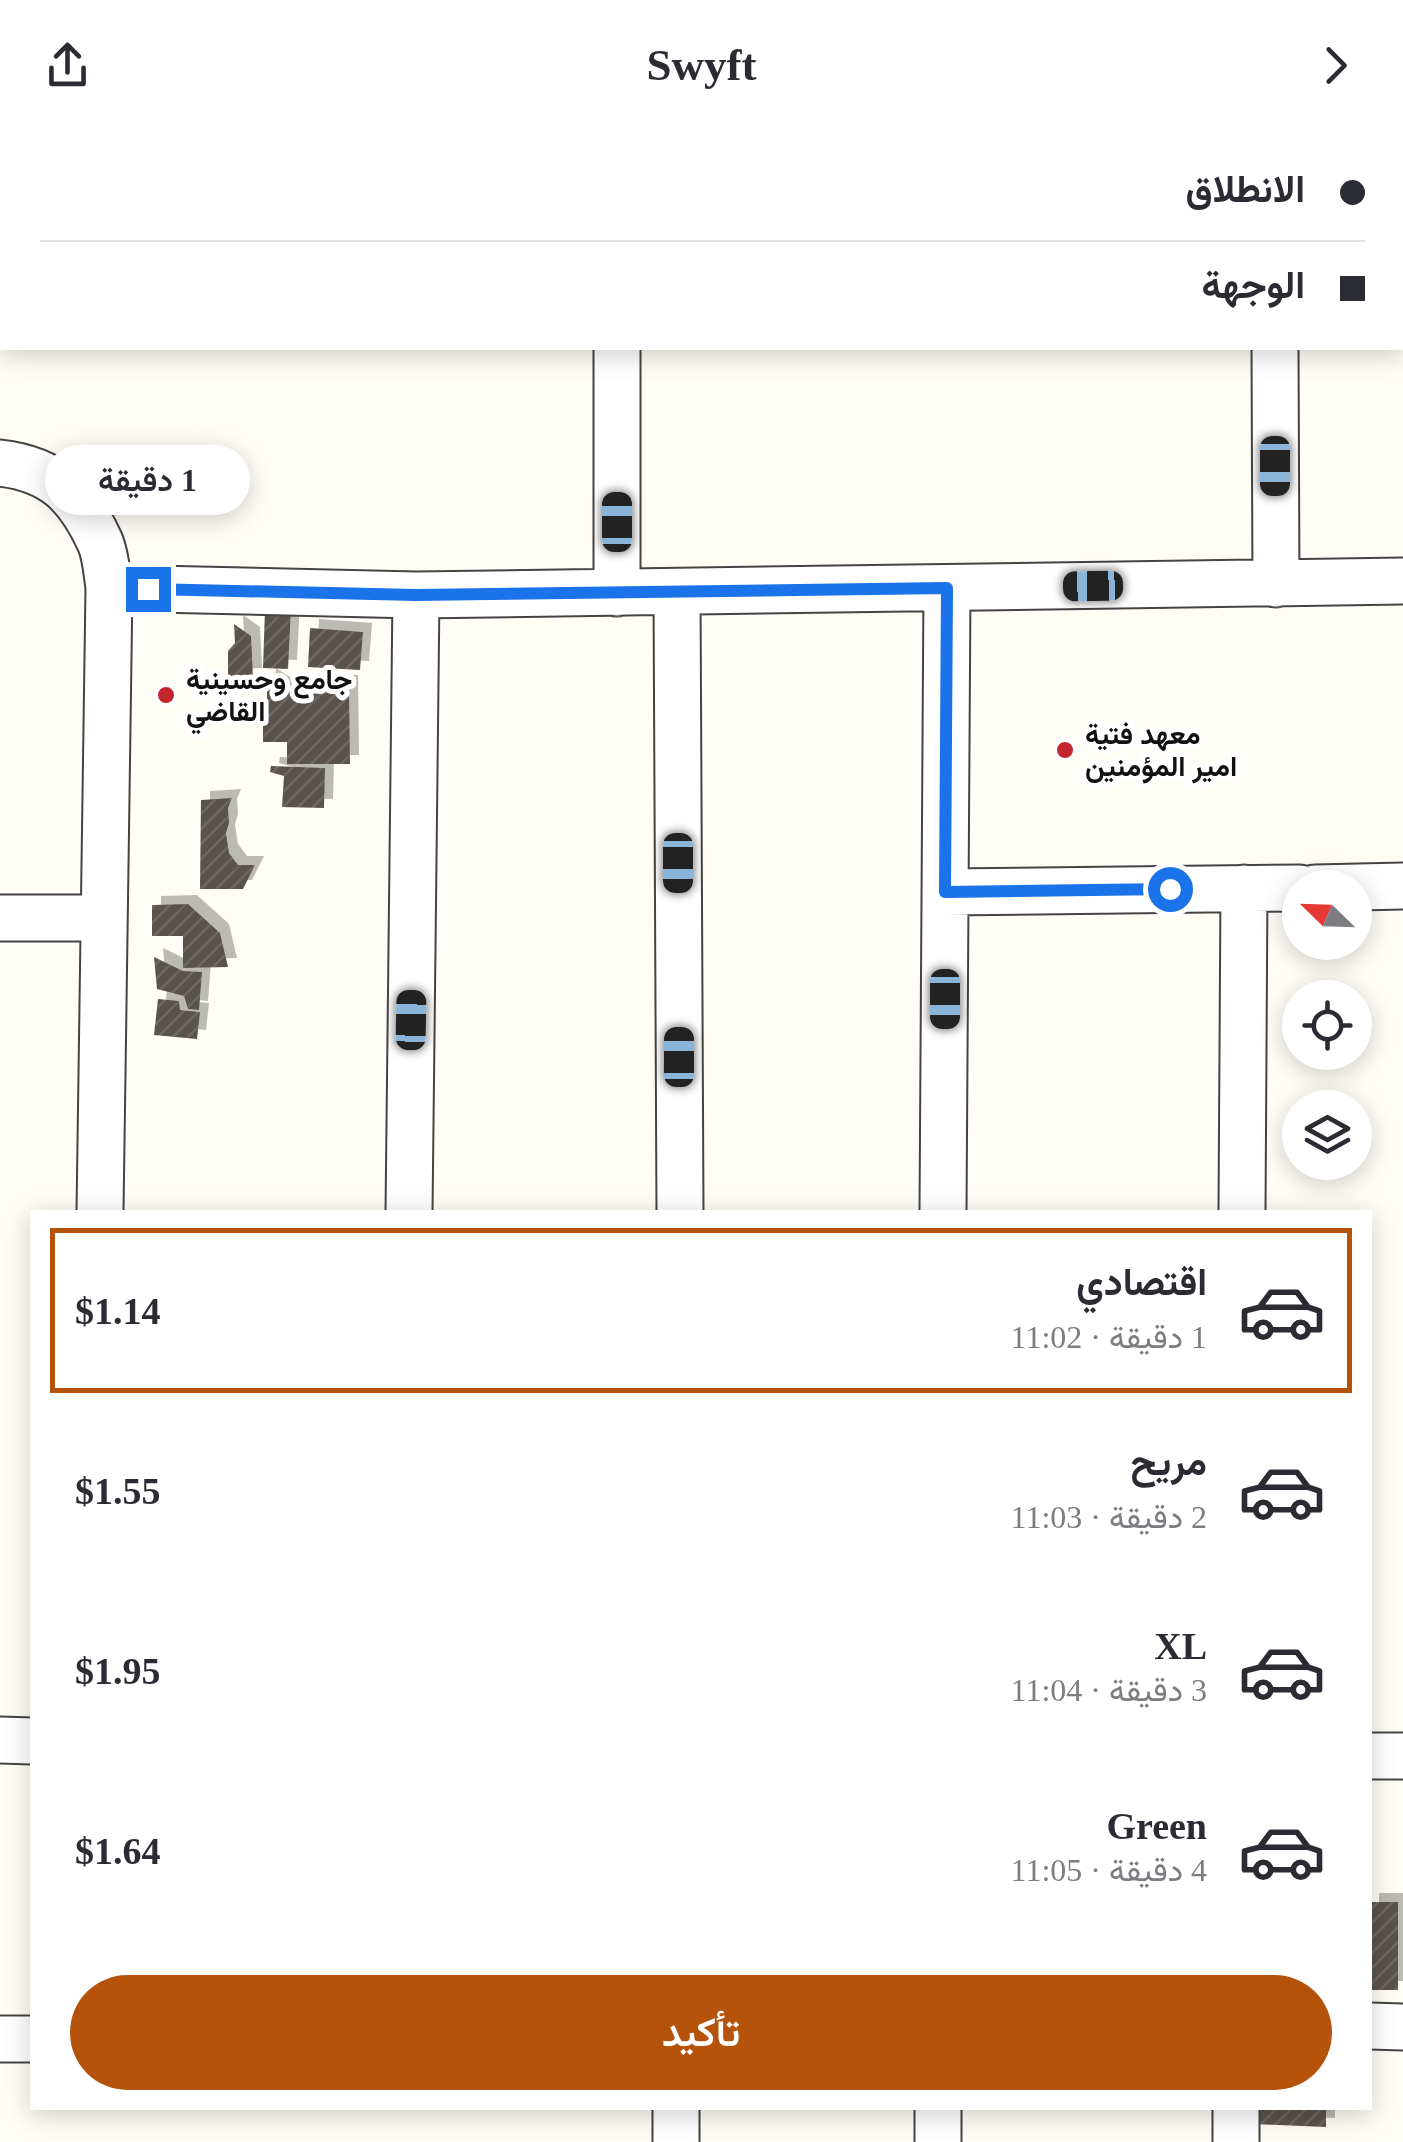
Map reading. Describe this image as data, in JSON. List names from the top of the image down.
{
  "places": ["جامع وحسينية القاضي", "معهد فتية امير المؤمنين"],
  "north": "top left",
  "page": {
    "header": "Swyft",
    "banner": ["الانطلاق", "الوجهة"],
    "bubble": "1 دقيقة",
    "list": [
      {
        "name": "اقتصادي",
        "note": "1 دقيقة · 11:02",
        "value": "$1.14"
      },
      {
        "name": "مريح",
        "note": "2 دقيقة · 11:03",
        "value": "$1.55"
      },
      {
        "name": "XL",
        "note": "3 دقيقة · 11:04",
        "value": "$1.95"
      },
      {
        "name": "Green",
        "note": "4 دقيقة · 11:05",
        "value": "$1.64"
      }
    ],
    "buttons": "تأكيد"
  }
}
